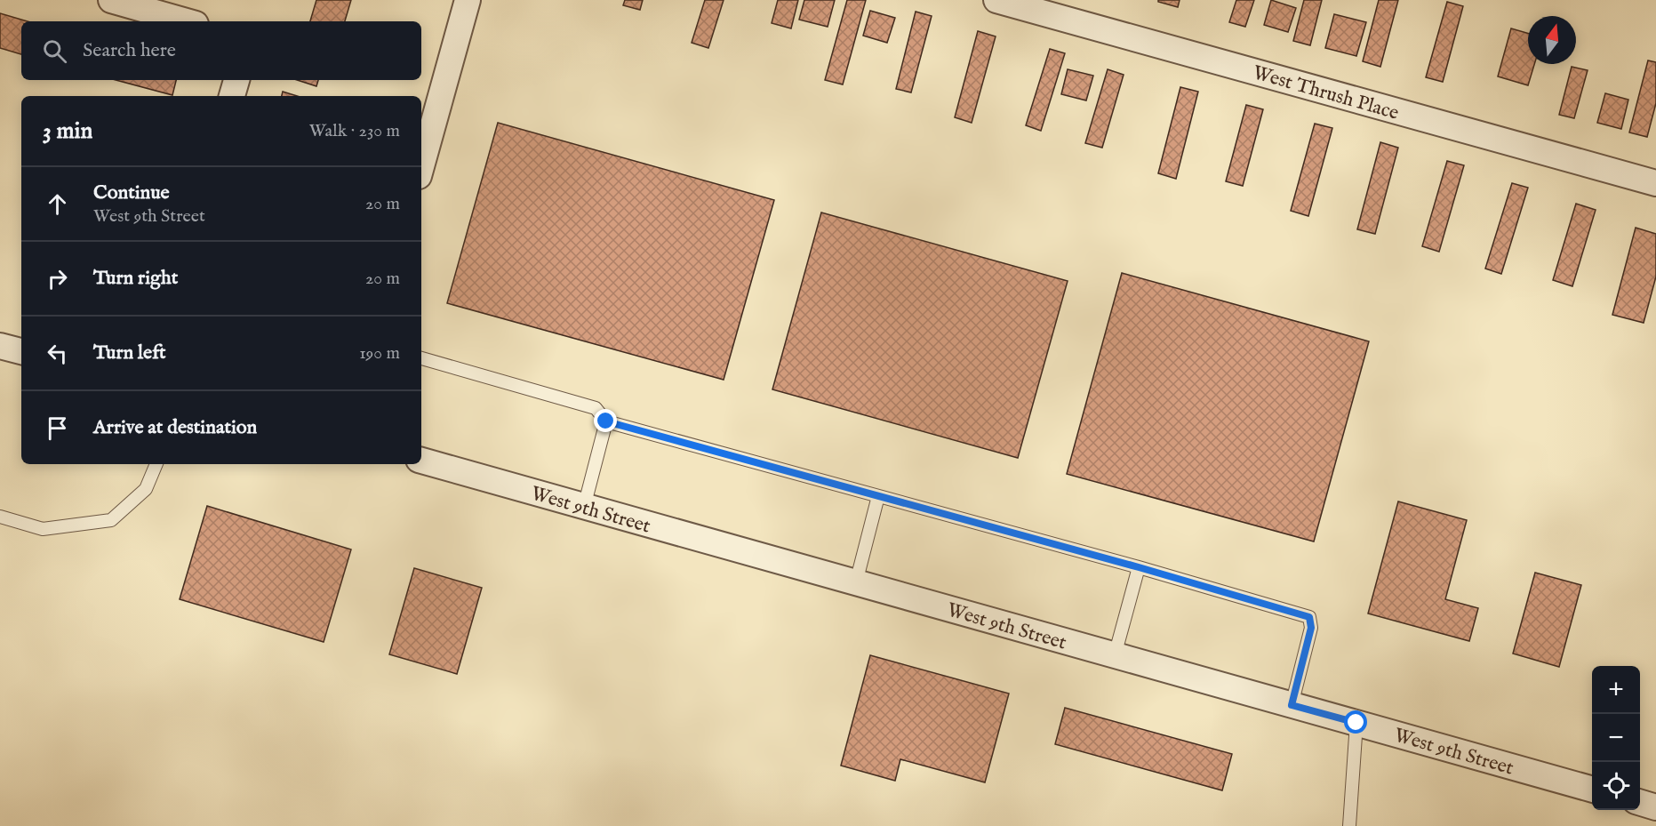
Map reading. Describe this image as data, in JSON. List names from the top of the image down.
{
  "streets": {
    "street": ["West Thrush Place", "West 9th Street"]
  },
  "north": "top",
  "page": {
    "search": "Search here",
    "heading": ["3 min", "Walk · 230 m"],
    "list": [
      ["Continue", "West 9th Street", "20 m"],
      ["Turn right", "20 m"],
      ["Turn left", "190 m"],
      "Arrive at destination"
    ],
    "map_buttons": ["+", "−"]
  }
}
